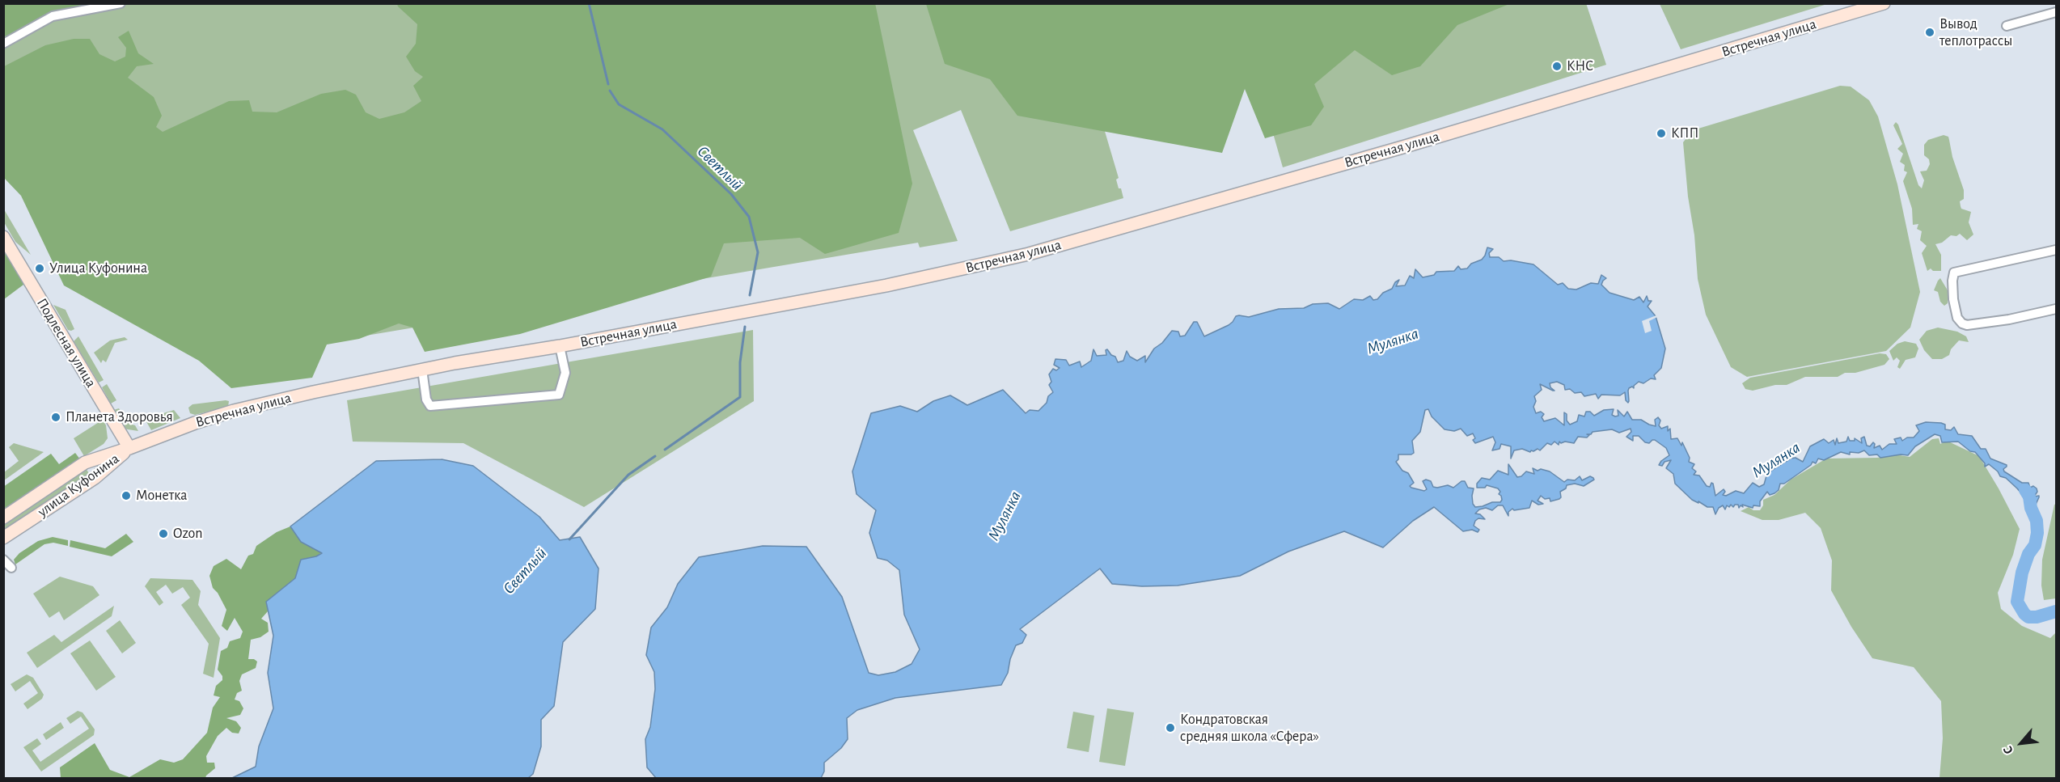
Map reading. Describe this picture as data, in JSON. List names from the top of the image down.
{
  "streets": {
    "main road": ["Встречная улица", "Подлесная улица", "улица Куфонина"]
  },
  "crossings": [
    ["Встречная улица", "Подлесная улица"],
    ["Встречная улица", "улица Куфонина"],
    ["Подлесная улица", "улица Куфонина"]
  ],
  "water": ["Светлый", "Мулянка"],
  "places": [
    "Вывод теплотрассы",
    "КНС",
    "КПП",
    "Улица Куфонина",
    "Планета Здоровья",
    "Монетка",
    "Ozon",
    "Кондратовская средняя школа «Сфера»"
  ],
  "north": "bottom left"
}
